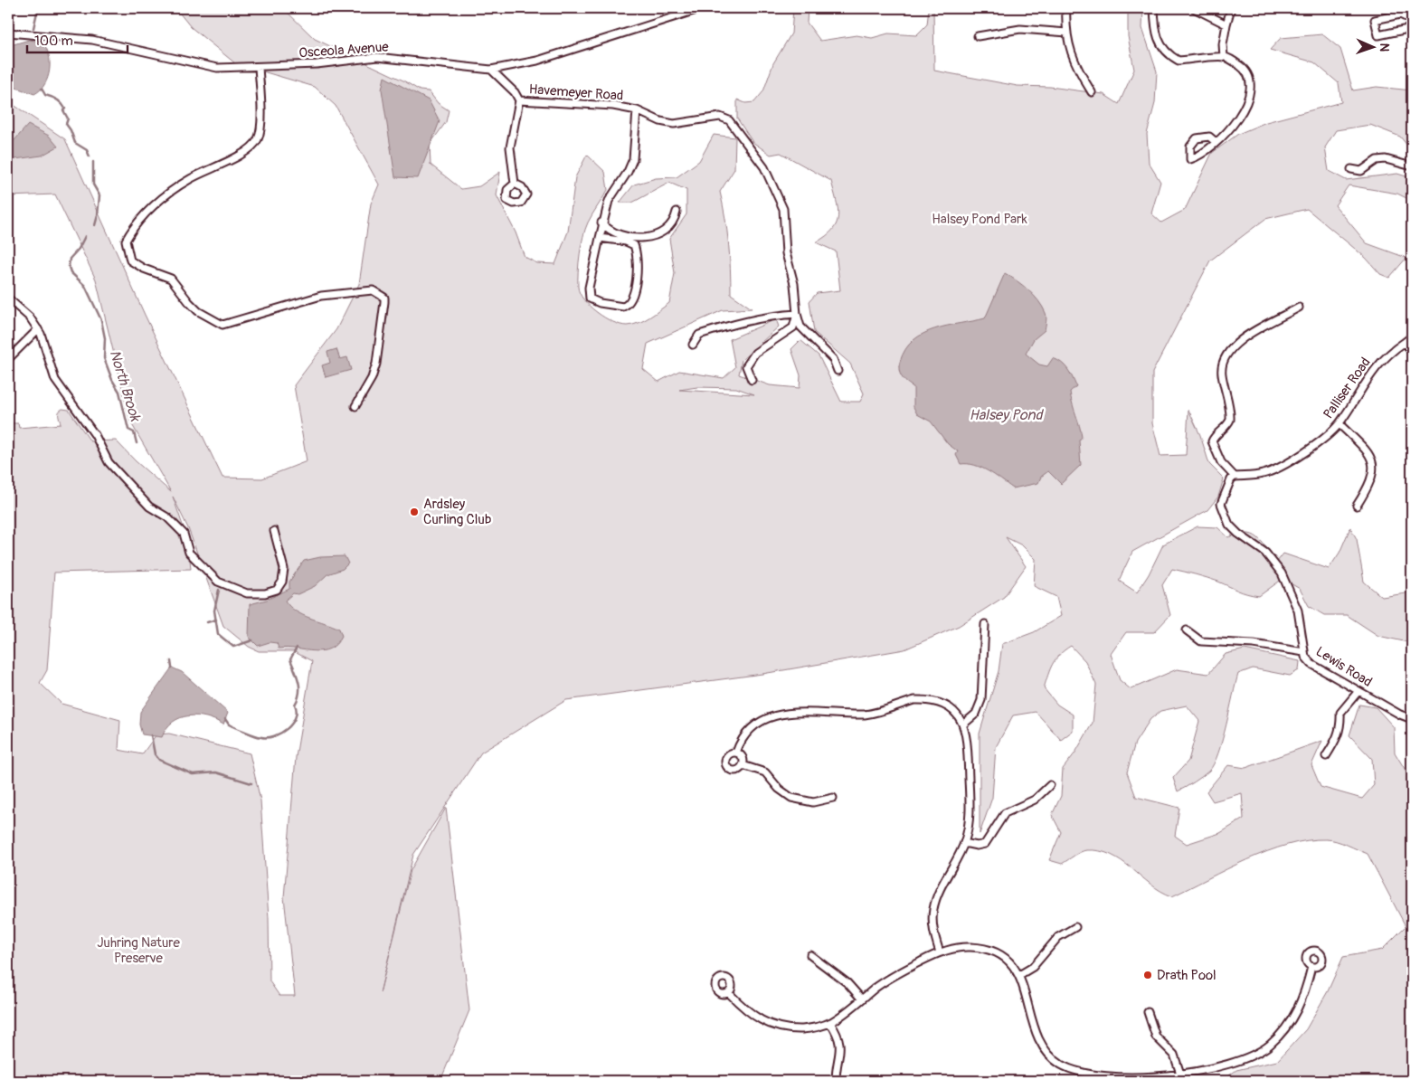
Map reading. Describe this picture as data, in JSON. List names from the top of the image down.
{
  "streets": {
    "street": [
      "Osceola Avenue",
      "Havemeyer Road",
      "Palliser Road",
      "Lewis Road"
    ]
  },
  "crossings": [
    ["Osceola Avenue", "Havemeyer Road"],
    ["Palliser Road", "Lewis Road"]
  ],
  "water": ["North Brook", "Halsey Pond"],
  "parks": ["Halsey Pond Park", "Juhring Nature Preserve"],
  "places": ["Ardsley Curling Club", "Drath Pool"],
  "scale_bar": "100 m",
  "north": "right"
}
